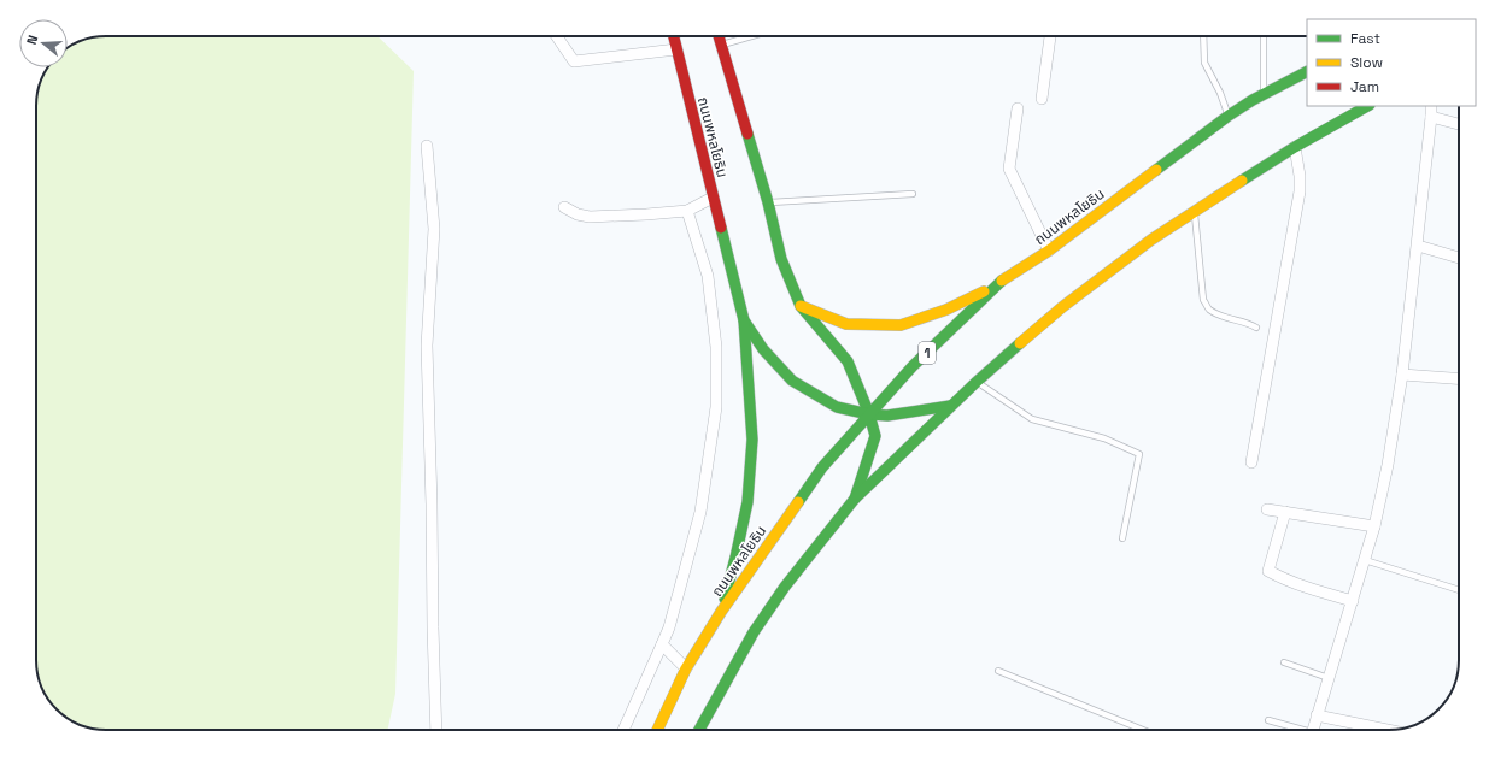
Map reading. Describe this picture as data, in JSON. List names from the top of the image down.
{
  "streets": {
    "main road": ["ถนนพหลโยธิน", "1"]
  },
  "legend": ["Fast", "Slow", "Jam"],
  "north": "left"
}
